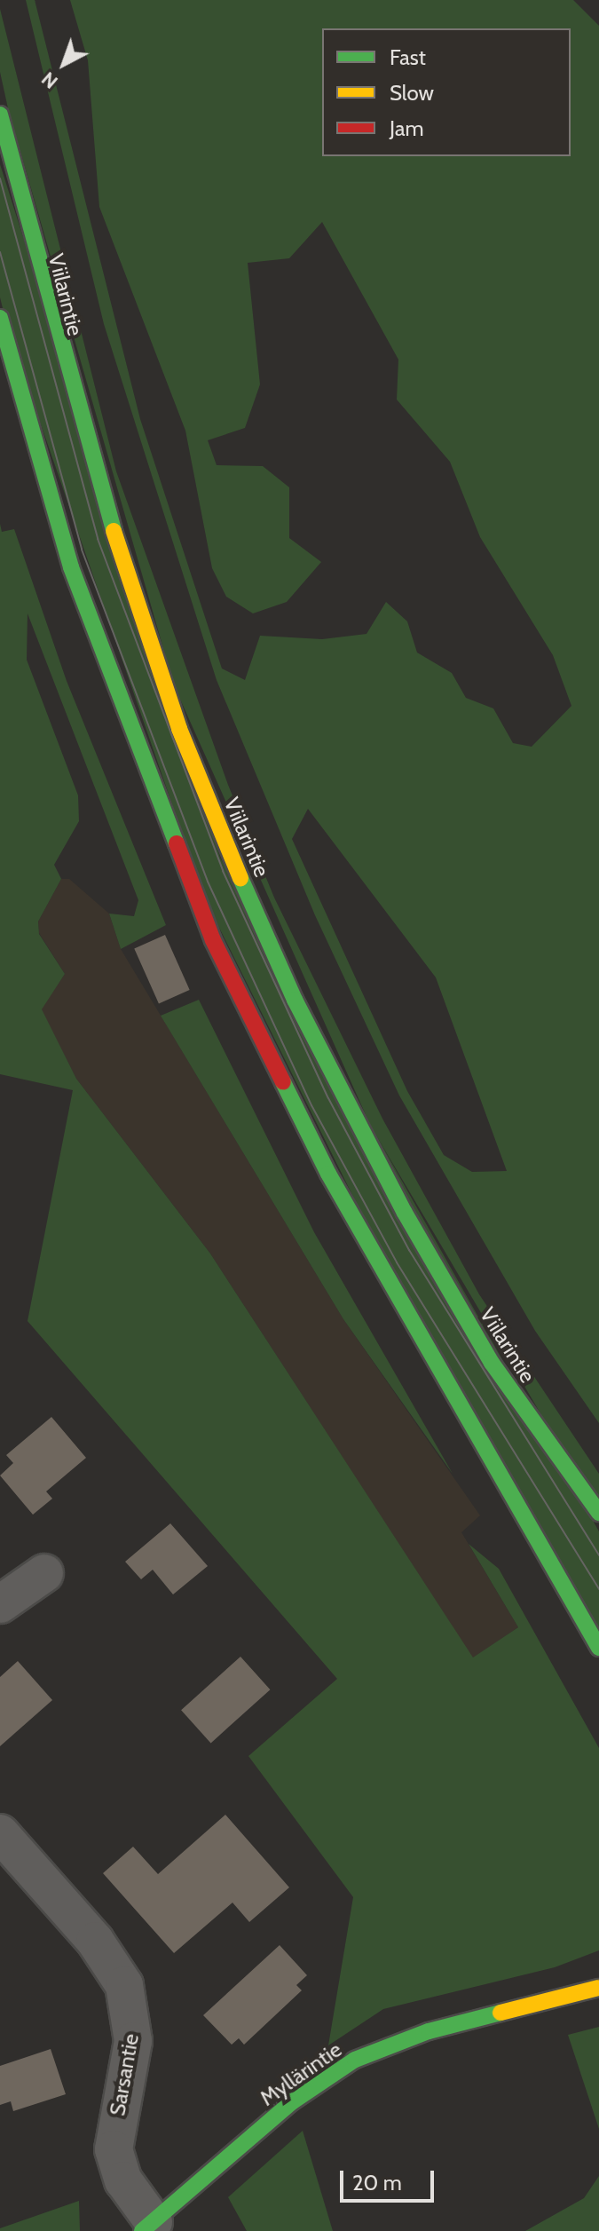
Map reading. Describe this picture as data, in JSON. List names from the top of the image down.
{
  "streets": {
    "main road": ["Viilarintie", "Myllärintie"],
    "street": ["Sarsantie"]
  },
  "crossings": [
    ["Myllärintie", "Sarsantie"]
  ],
  "legend": ["Fast", "Slow", "Jam"],
  "scale_bar": "20 m",
  "north": "bottom left"
}
